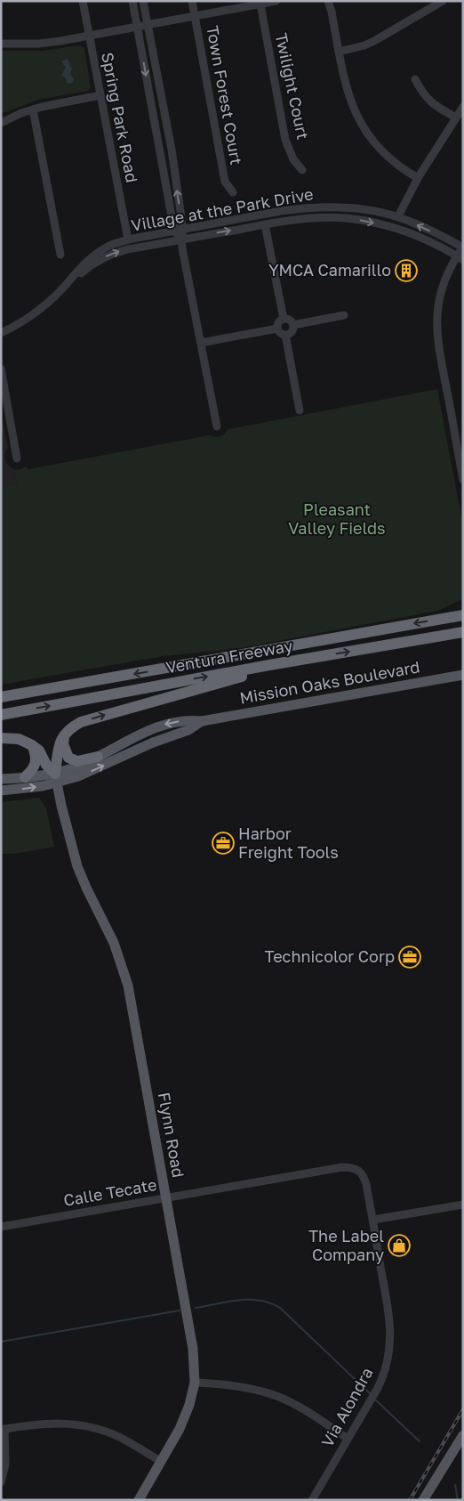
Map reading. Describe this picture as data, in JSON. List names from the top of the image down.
{
  "streets": {
    "highway": ["Ventura Freeway"],
    "main road": ["Mission Oaks Boulevard", "Flynn Road"],
    "street": [
      "Twilight Court",
      "Town Forest Court",
      "Spring Park Road",
      "Village at the Park Drive",
      "Calle Tecate",
      "Via Alondra"
    ]
  },
  "crossings": [
    ["Spring Park Road", "Village at the Park Drive"],
    ["Mission Oaks Boulevard", "Flynn Road"],
    ["Flynn Road", "Calle Tecate"],
    ["Calle Tecate", "Via Alondra"]
  ],
  "parks": ["Pleasant Valley Fields"],
  "places": {
    "building": ["YMCA Camarillo"],
    "office": ["Harbor Freight Tools", "Technicolor Corp"],
    "shop": ["The Label Company"]
  }
}
